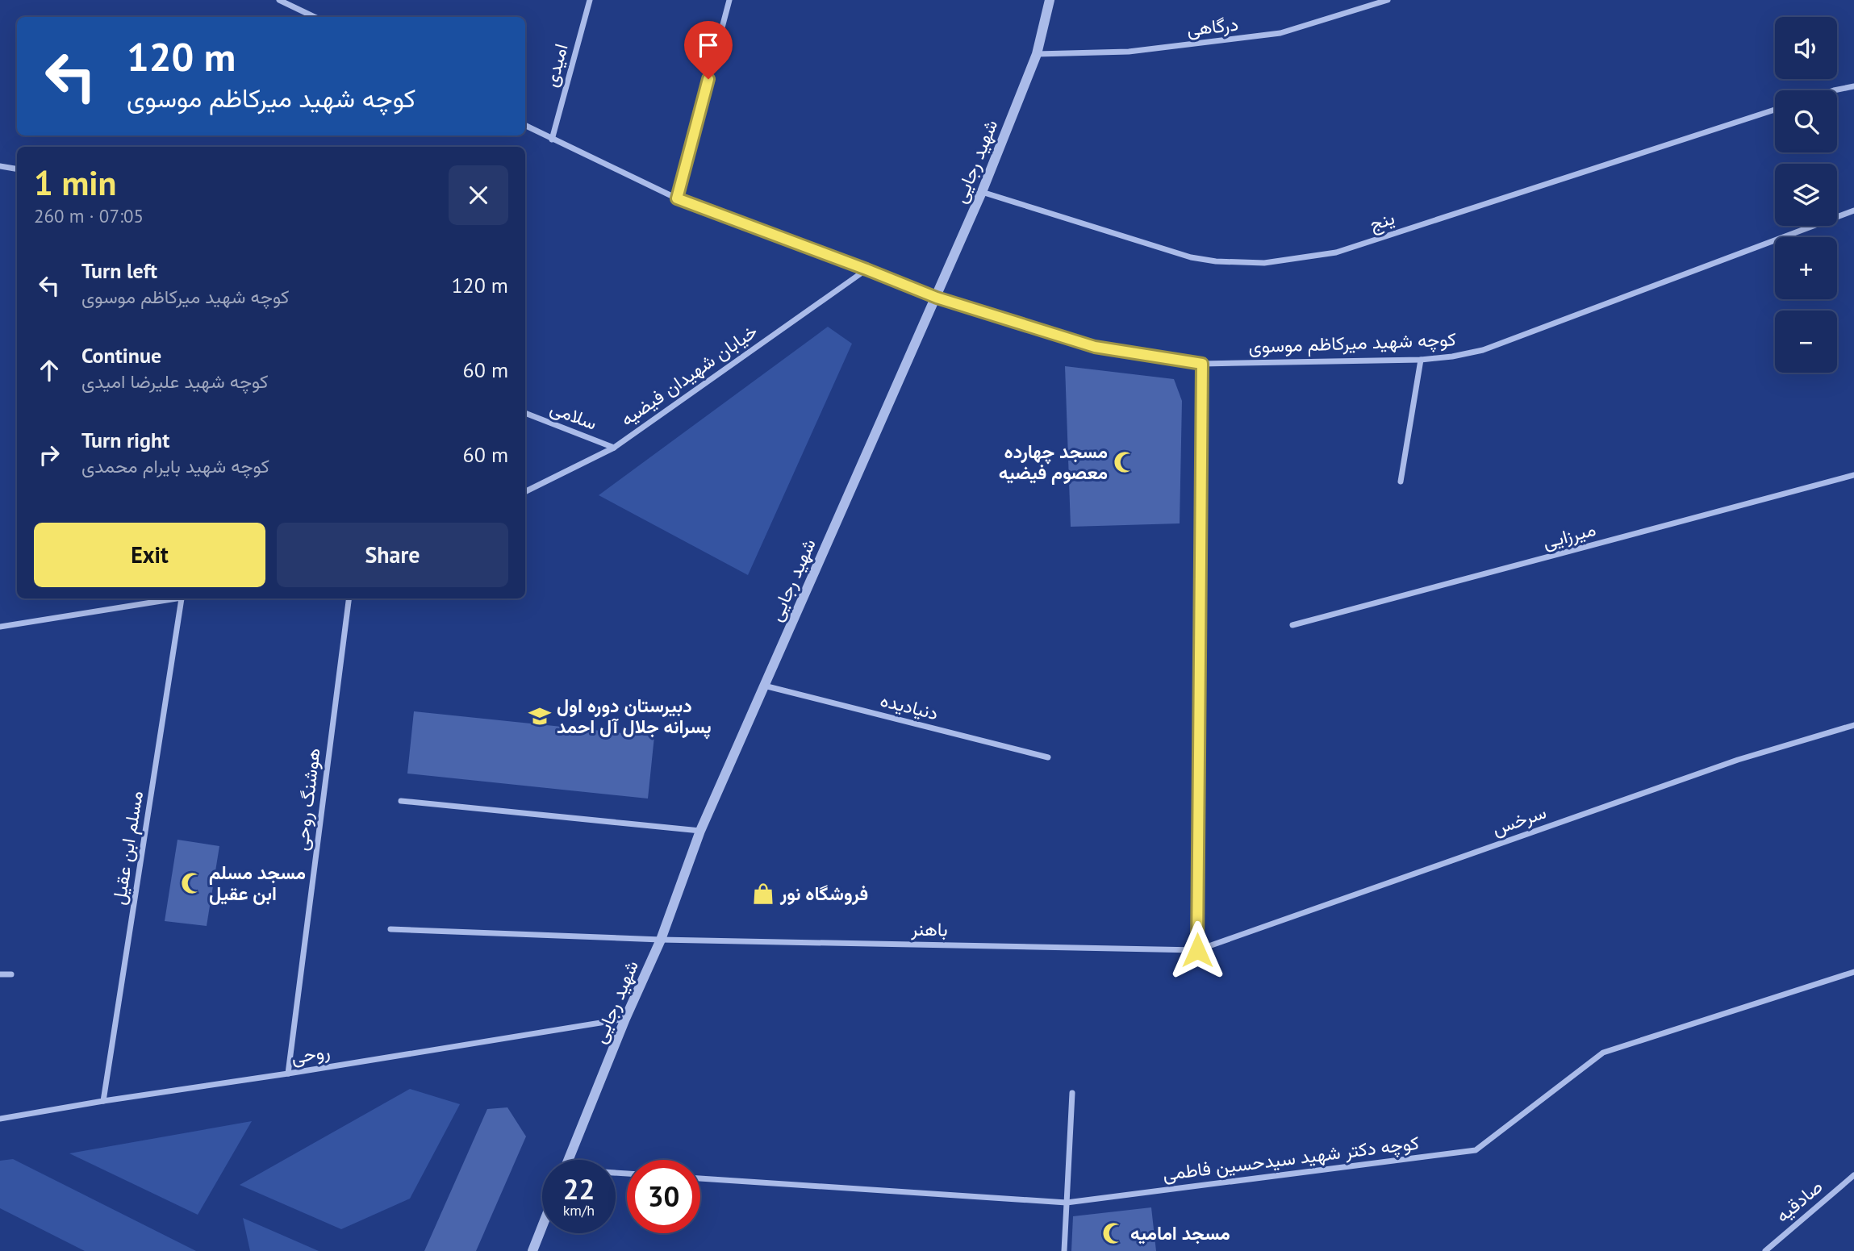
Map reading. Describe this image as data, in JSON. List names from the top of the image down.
{
  "streets": {
    "street": [
      "درگاهی",
      "امیدی",
      "شهید رجایی",
      "ینج",
      "کوچه شهید میرکاظم موسوی",
      "خیابان شهیدان فیضیه",
      "سلامی",
      "میرزایی",
      "دنیادیده",
      "هوشنگ روحی",
      "سرخس",
      "مسلم ابن عقیل",
      "باهنر",
      "روحی",
      "کوچه دکتر شهید سیدحسین فاطمی",
      "صادقیه"
    ]
  },
  "crossings": [
    ["درگاهی", "شهید رجایی"],
    ["امیدی", "کوچه شهید میرکاظم موسوی"],
    ["شهید رجایی", "ینج"],
    ["شهید رجایی", "کوچه شهید میرکاظم موسوی"],
    ["شهید رجایی", "دنیادیده"],
    ["شهید رجایی", "باهنر"],
    ["شهید رجایی", "روحی"],
    ["کوچه شهید میرکاظم موسوی", "خیابان شهیدان فیضیه"],
    ["خیابان شهیدان فیضیه", "سلامی"],
    ["هوشنگ روحی", "روحی"],
    ["سرخس", "باهنر"],
    ["مسلم ابن عقیل", "روحی"]
  ],
  "places": {
    "mosque": ["مسجد چهارده معصوم فیضیه", "مسجد مسلم ابن عقیل", "مسجد امامیه"],
    "school or university": ["دبیرستان دوره اول پسرانه جلال آل احمد"],
    "shop": ["فروشگاه نور"]
  },
  "page": {
    "map_buttons": ["+", "−"],
    "turn": ["120 m", "کوچه شهید میرکاظم موسوی"],
    "heading": ["1 min", "260 m · 07:05"],
    "list": [
      {
        "name": "Turn left",
        "note": "کوچه شهید میرکاظم موسوی",
        "value": "120 m"
      },
      {
        "name": "Continue",
        "note": "کوچه شهید علیرضا امیدی",
        "value": "60 m"
      },
      {
        "name": "Turn right",
        "note": "کوچه شهید بایرام محمدی",
        "value": "60 m"
      }
    ],
    "buttons": ["Exit", "Share"],
    "speed": "22 km/h",
    "limit": "30"
  }
}
